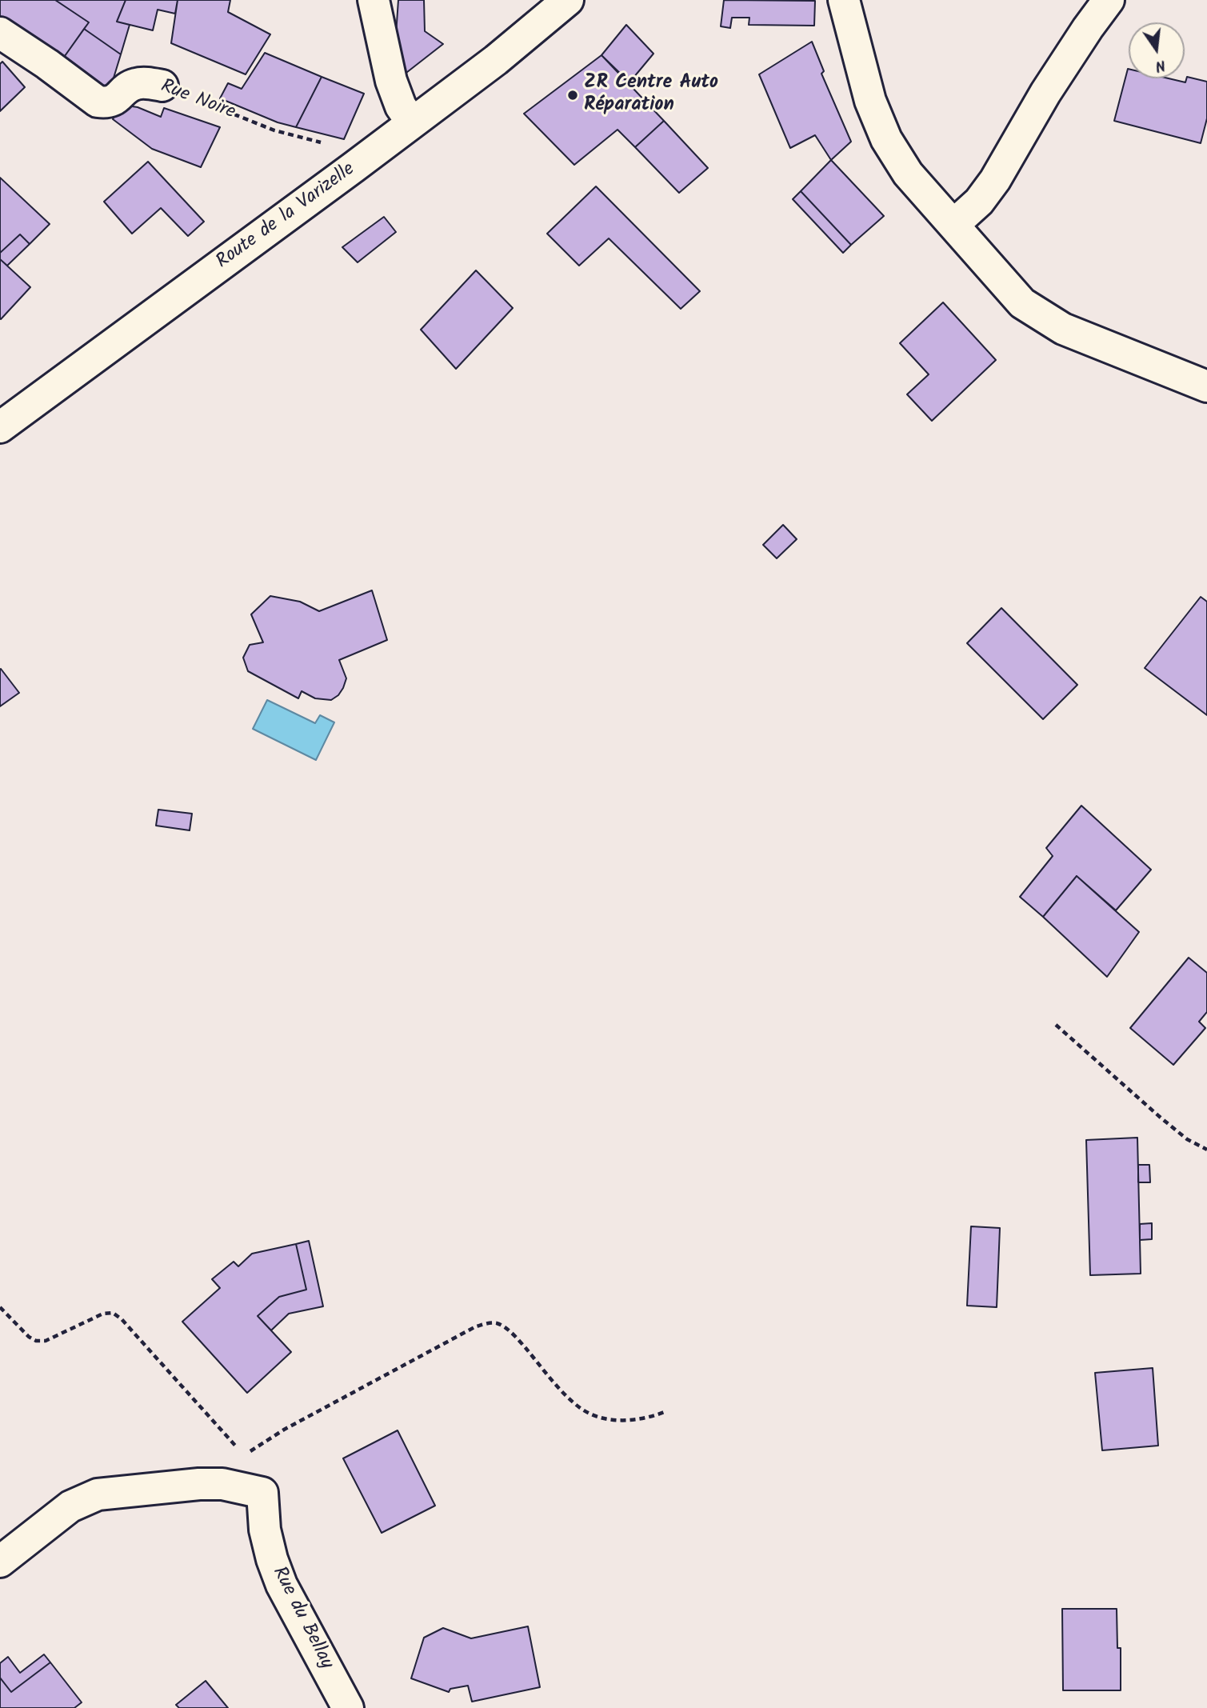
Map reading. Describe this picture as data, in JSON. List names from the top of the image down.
{
  "streets": {
    "street": ["Rue Noire", "Route de la Varizelle", "Rue du Bellay"]
  },
  "places": ["ZR Centre Auto Réparation"],
  "north": "bottom"
}
